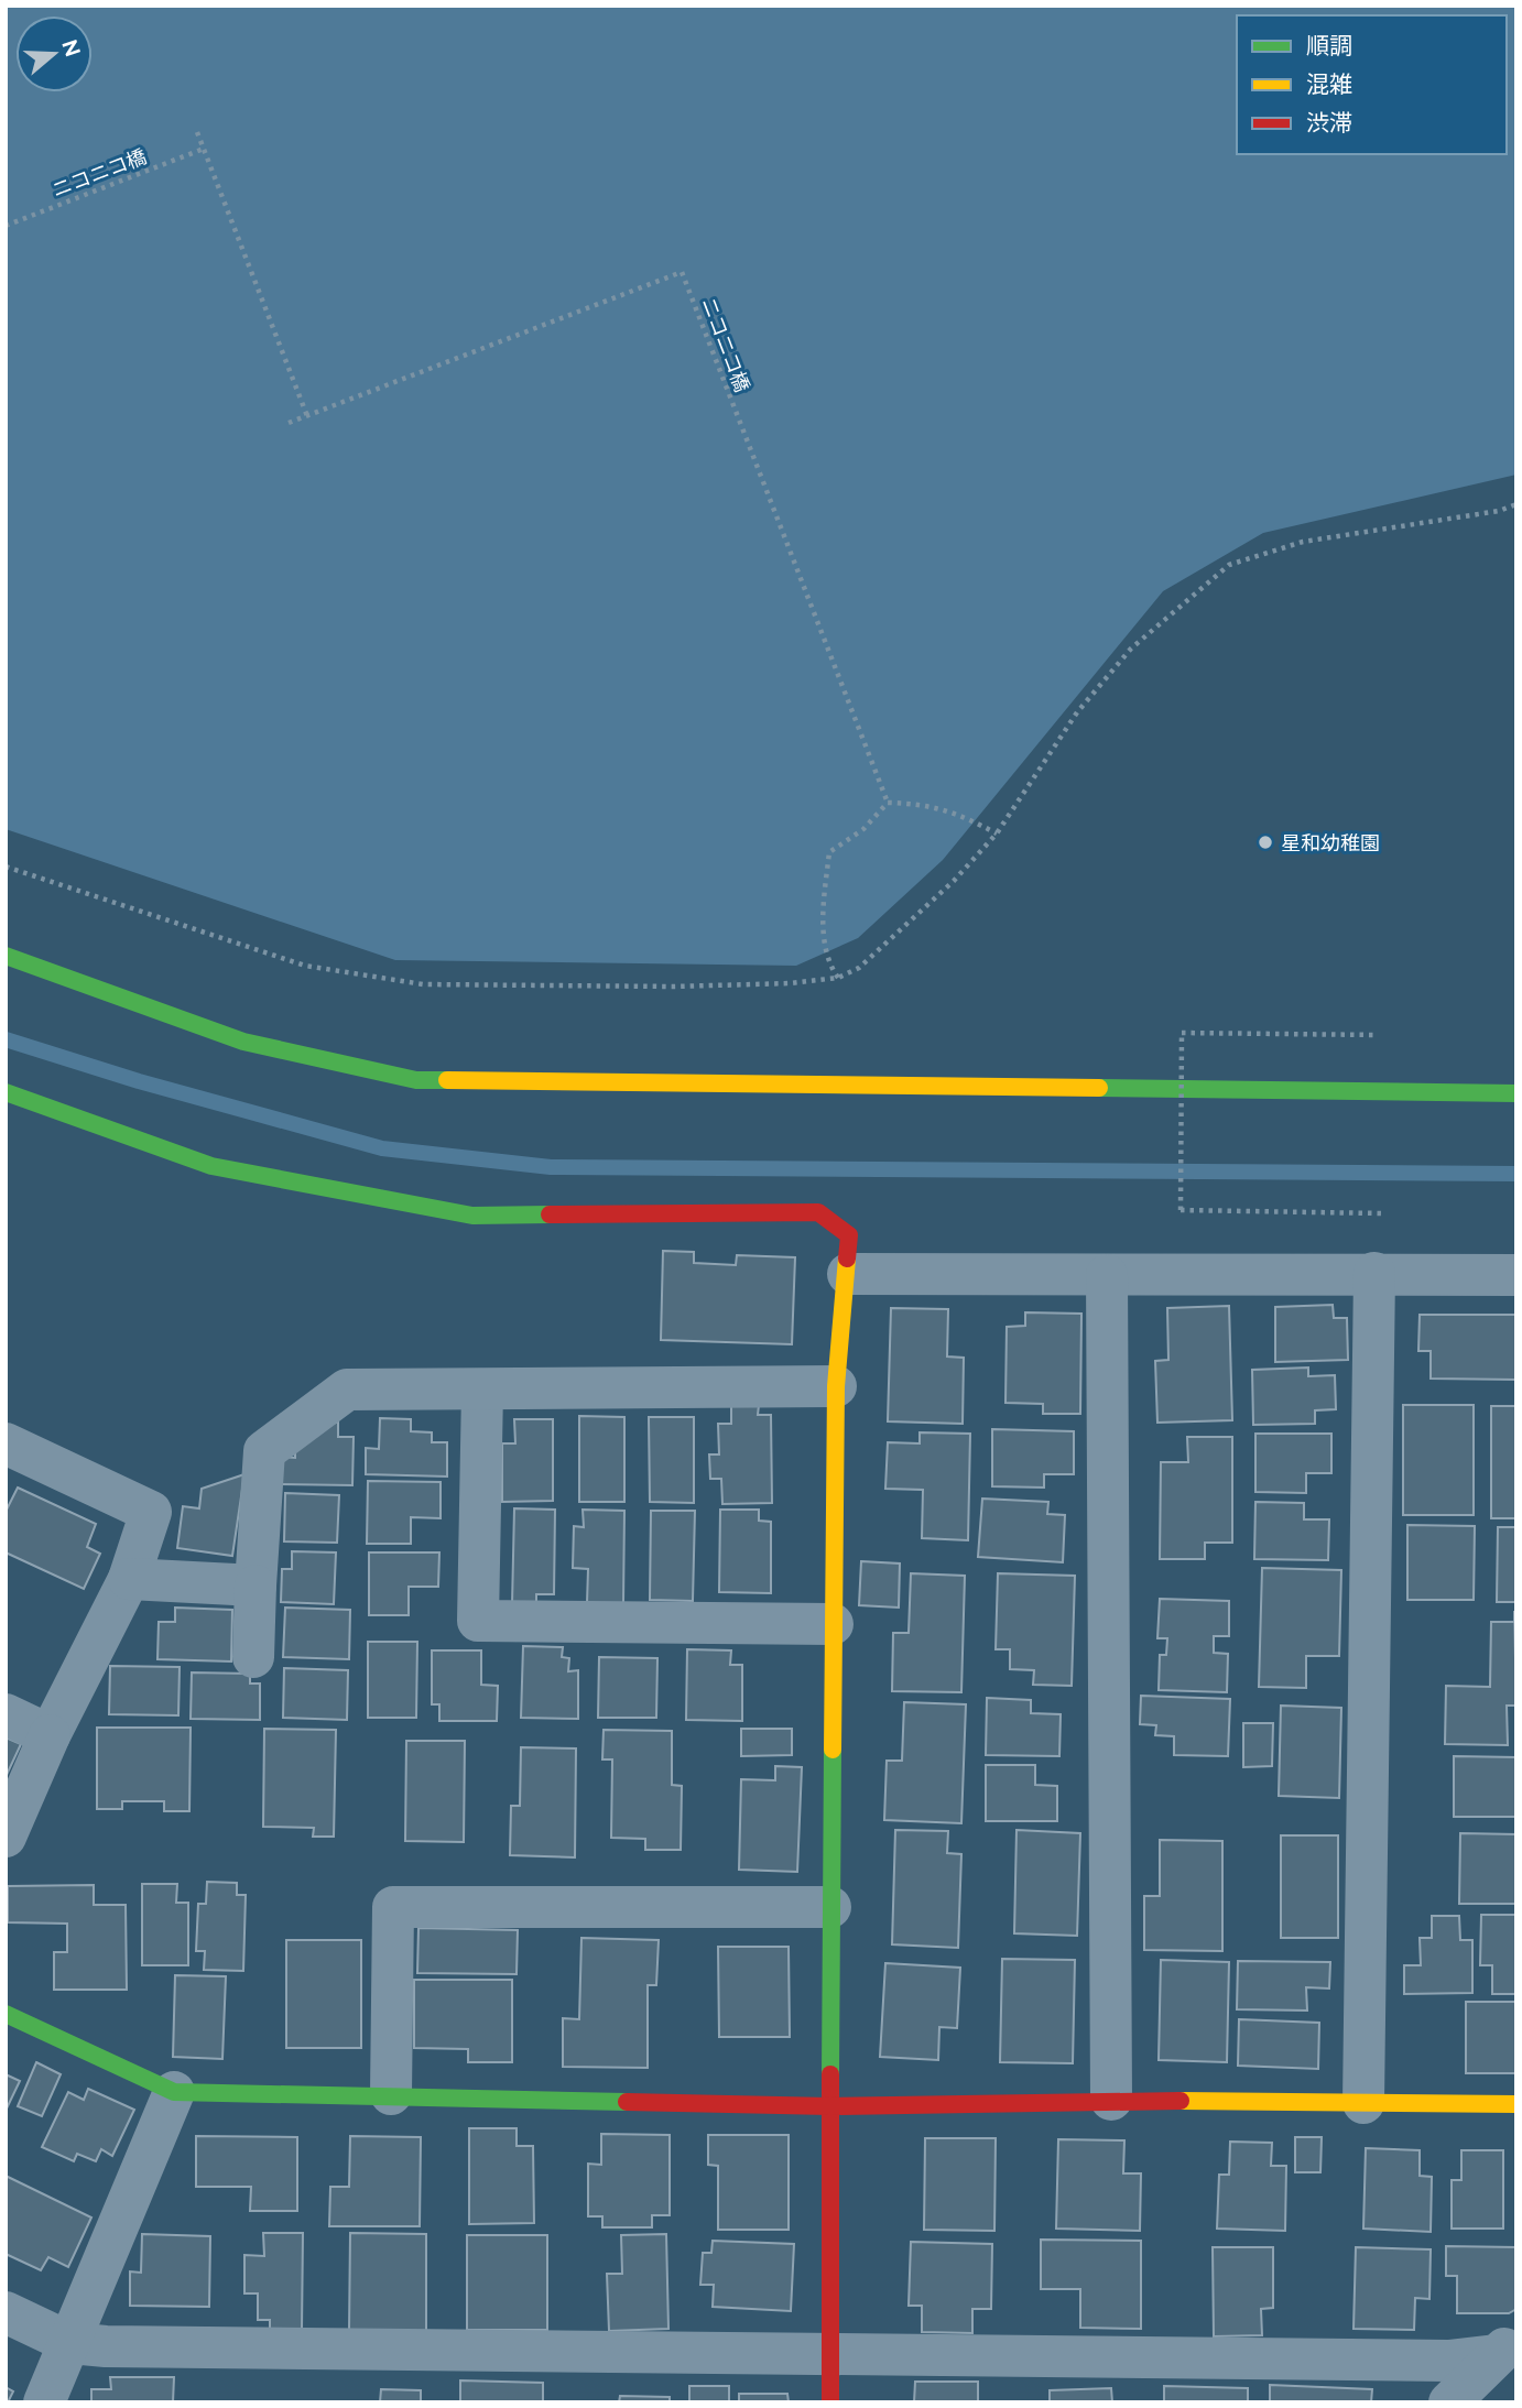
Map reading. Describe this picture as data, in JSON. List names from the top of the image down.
{
  "streets": {
    "path": ["ニコニコ橋"]
  },
  "places": ["星和幼稚園"],
  "legend": ["順調", "混雑", "渋滞"],
  "north": "right"
}
